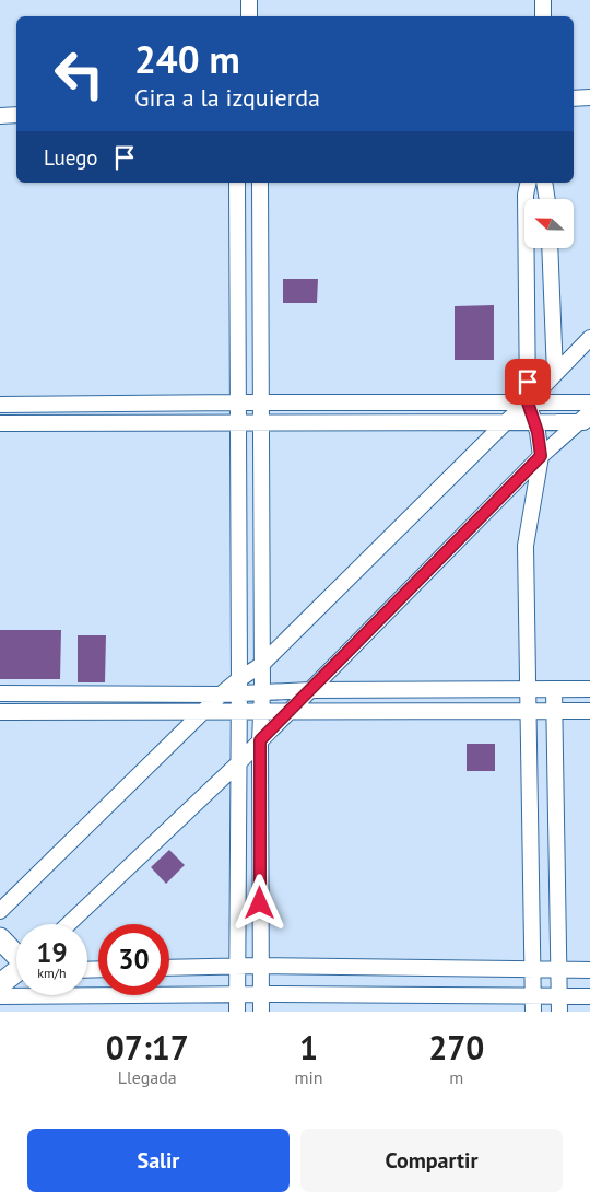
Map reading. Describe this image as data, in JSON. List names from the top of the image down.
{
  "north": "left",
  "page": {
    "turn": ["240 m", "Gira a la izquierda"],
    "then": "Luego",
    "speed": "19 km/h",
    "limit": "30",
    "eta": [
      "07:17",
      "Llegada",
      "1",
      "min",
      "270",
      "m"
    ],
    "buttons": ["Salir", "Compartir"]
  }
}
